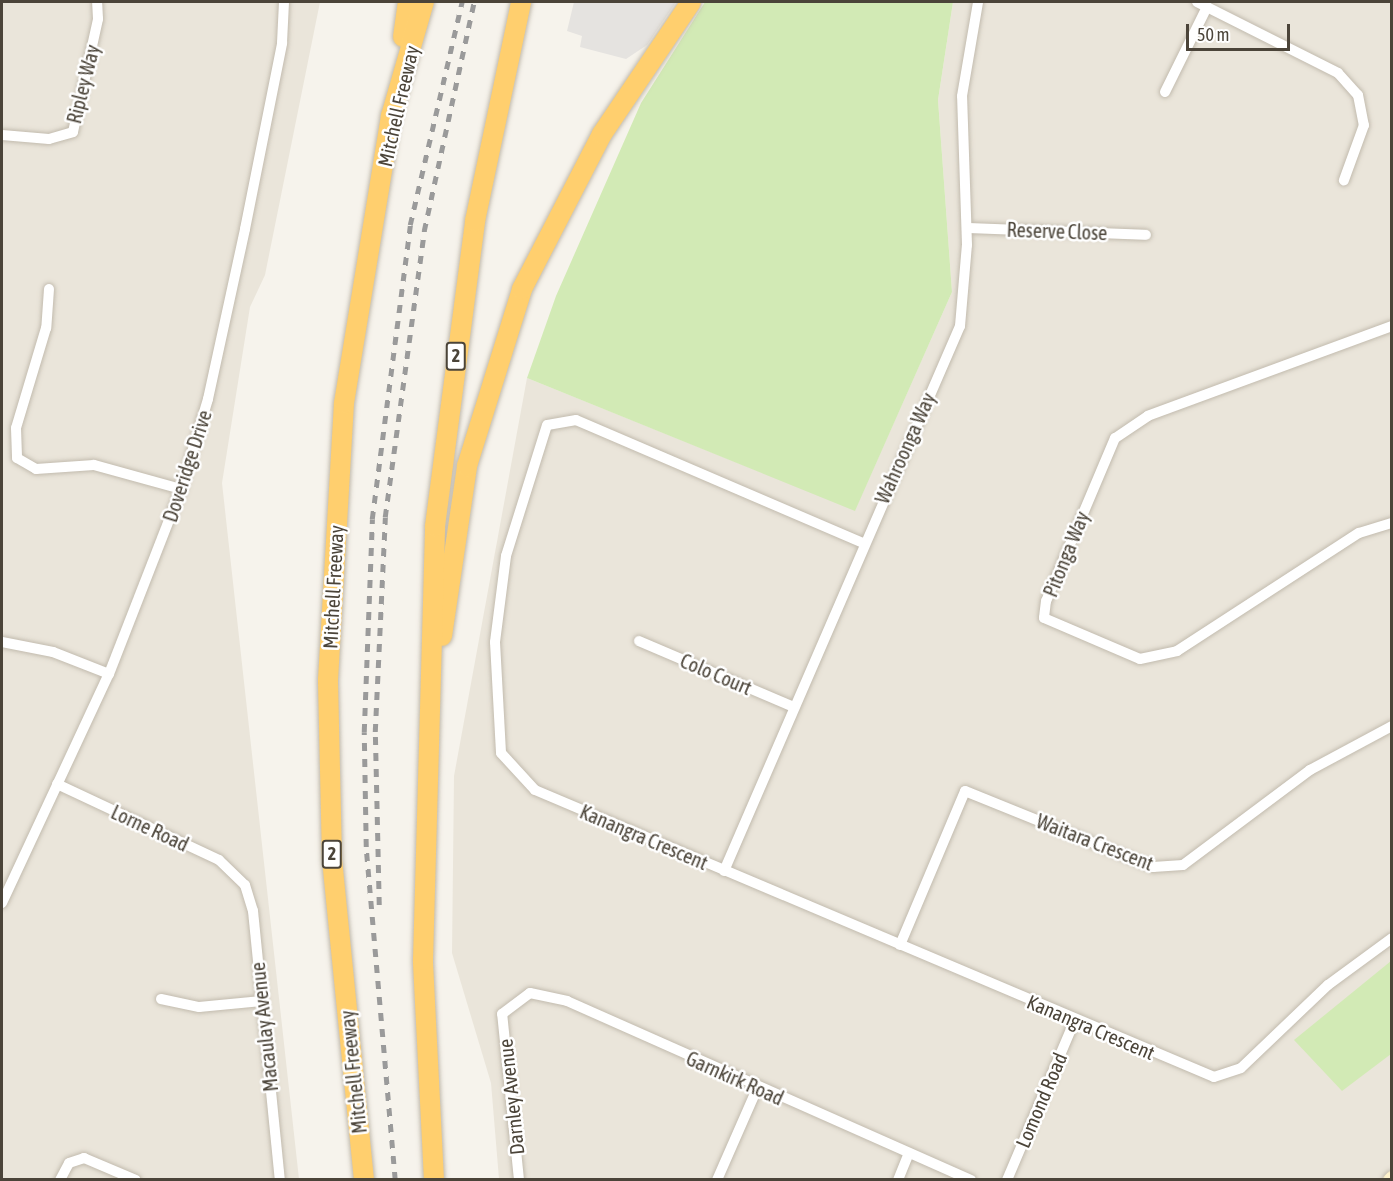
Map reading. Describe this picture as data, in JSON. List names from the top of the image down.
{
  "streets": {
    "highway": ["Mitchell Freeway", "2"],
    "street": [
      "Ripley Way",
      "Reserve Close",
      "Wahroonga Way",
      "Doveridge Drive",
      "Pitonga Way",
      "Colo Court",
      "Lorne Road",
      "Kanangra Crescent",
      "Waitara Crescent",
      "Macaulay Avenue",
      "Garnkirk Road",
      "Darnley Avenue",
      "Lomond Road"
    ]
  },
  "crossings": [
    ["Reserve Close", "Wahroonga Way"],
    ["Wahroonga Way", "Colo Court"],
    ["Wahroonga Way", "Kanangra Crescent"],
    ["Doveridge Drive", "Lorne Road"],
    ["Lorne Road", "Macaulay Avenue"],
    ["Kanangra Crescent", "Waitara Crescent"],
    ["Kanangra Crescent", "Lomond Road"],
    ["Garnkirk Road", "Darnley Avenue"]
  ],
  "scale_bar": "50 m"
}
